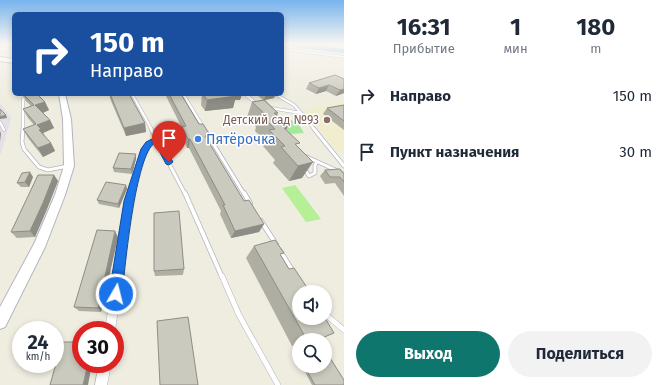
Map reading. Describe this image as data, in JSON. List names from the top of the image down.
{
  "places": ["Детский сад №93", "Пятёрочка"],
  "page": {
    "eta": [
      "16:31",
      "Прибытие",
      "1",
      "мин",
      "180",
      "m"
    ],
    "turn": ["150 m", "Направо"],
    "list": [
      {
        "name": "Направо",
        "value": "150 m"
      },
      {
        "name": "Пункт назначения",
        "value": "30 m"
      }
    ],
    "speed": "24 km/h",
    "limit": "30",
    "buttons": ["Выход", "Поделиться"]
  }
}
